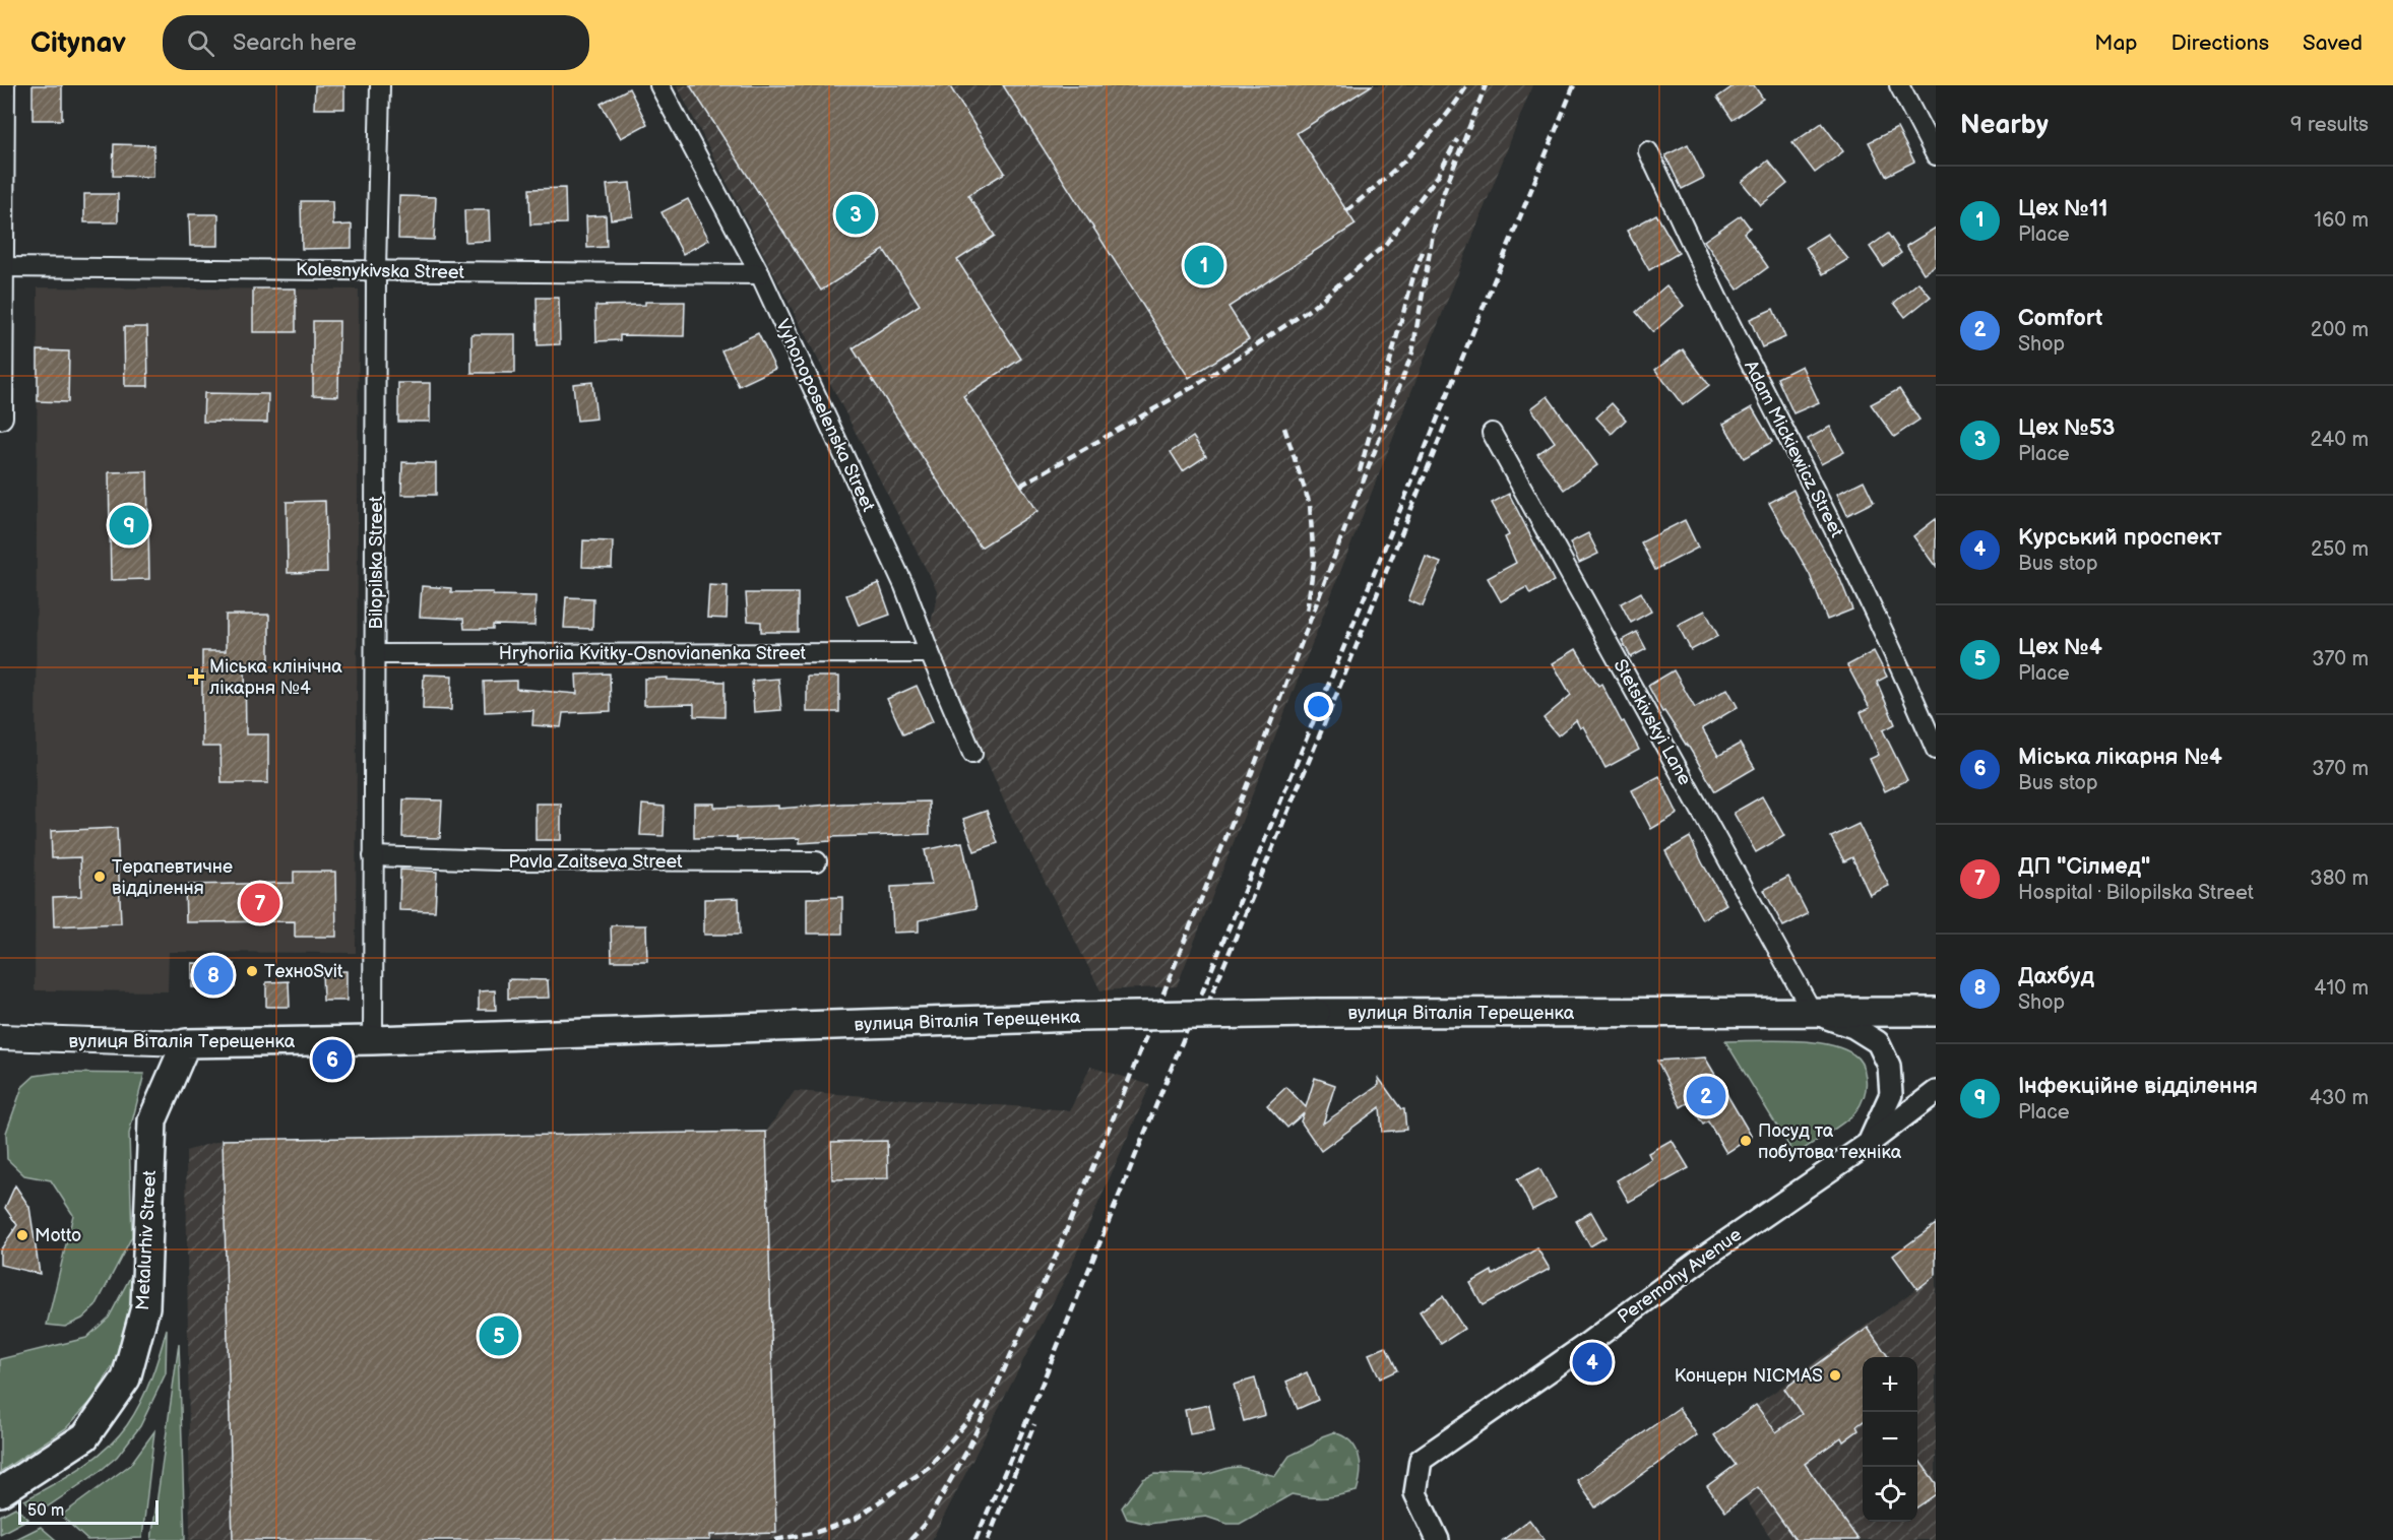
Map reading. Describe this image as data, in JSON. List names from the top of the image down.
{
  "streets": {
    "main road": ["вулиця Віталія Терещенка", "Metalurhiv Street"],
    "street": [
      "Kolesnykivska Street",
      "Vyhonoposelenska Street",
      "Adam Mickiewicz Street",
      "Bilopilska Street",
      "Hryhoriia Kvitky-Osnovianenka Street",
      "Stetskivskyi Lane",
      "Pavla Zaitseva Street",
      "Peremohy Avenue"
    ]
  },
  "crossings": [
    ["Kolesnykivska Street", "Vyhonoposelenska Street"],
    ["Kolesnykivska Street", "Bilopilska Street"],
    ["Vyhonoposelenska Street", "Hryhoriia Kvitky-Osnovianenka Street"],
    ["Bilopilska Street", "Hryhoriia Kvitky-Osnovianenka Street"],
    ["Bilopilska Street", "Pavla Zaitseva Street"],
    ["Bilopilska Street", "вулиця Віталія Терещенка"],
    ["Stetskivskyi Lane", "вулиця Віталія Терещенка"],
    ["вулиця Віталія Терещенка", "Metalurhiv Street"]
  ],
  "places": {
    "health": ["Міська клінічна лікарня №4"],
    "other": [
      "Терапевтичне відділення",
      "ТехноSvit",
      "Посуд та побутова техніка",
      "Motto",
      "Концерн NICMAS"
    ]
  },
  "scale_bar": "50 m",
  "page": {
    "header": "Citynav",
    "search": "Search here",
    "nav": ["Map", "Directions", "Saved"],
    "heading": ["Nearby", "9 results"],
    "list": [
      {
        "mark": "1",
        "name": "Цех №11",
        "note": "Place",
        "value": "160 m"
      },
      {
        "mark": "2",
        "name": "Comfort",
        "note": "Shop",
        "value": "200 m"
      },
      {
        "mark": "3",
        "name": "Цех №53",
        "note": "Place",
        "value": "240 m"
      },
      {
        "mark": "4",
        "name": "Курський проспект",
        "note": "Bus stop",
        "value": "250 m"
      },
      {
        "mark": "5",
        "name": "Цех №4",
        "note": "Place",
        "value": "370 m"
      },
      {
        "mark": "6",
        "name": "Міська лікарня №4",
        "note": "Bus stop",
        "value": "370 m"
      },
      {
        "mark": "7",
        "name": "ДП \"Сілмед\"",
        "note": "Hospital · Bilopilska Street",
        "value": "380 m"
      },
      {
        "mark": "8",
        "name": "Дахбуд",
        "note": "Shop",
        "value": "410 m"
      },
      {
        "mark": "9",
        "name": "Інфекційне відділення",
        "note": "Place",
        "value": "430 m"
      }
    ],
    "pins": [
      "3",
      "1",
      "9",
      "7",
      "8",
      "6",
      "2",
      "5",
      "4"
    ],
    "map_buttons": ["+", "−"],
    "scale": "50 m"
  }
}
